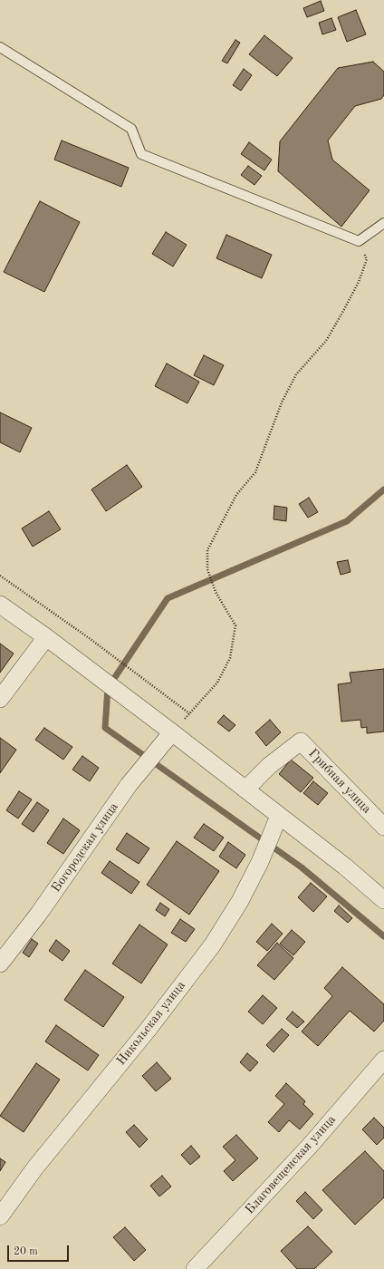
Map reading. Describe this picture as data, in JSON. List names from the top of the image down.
{
  "streets": {
    "street": [
      "Грибная улица",
      "Богородская улица",
      "Никольская улица",
      "Благовещенская улица"
    ]
  },
  "scale_bar": "20 m"
}
